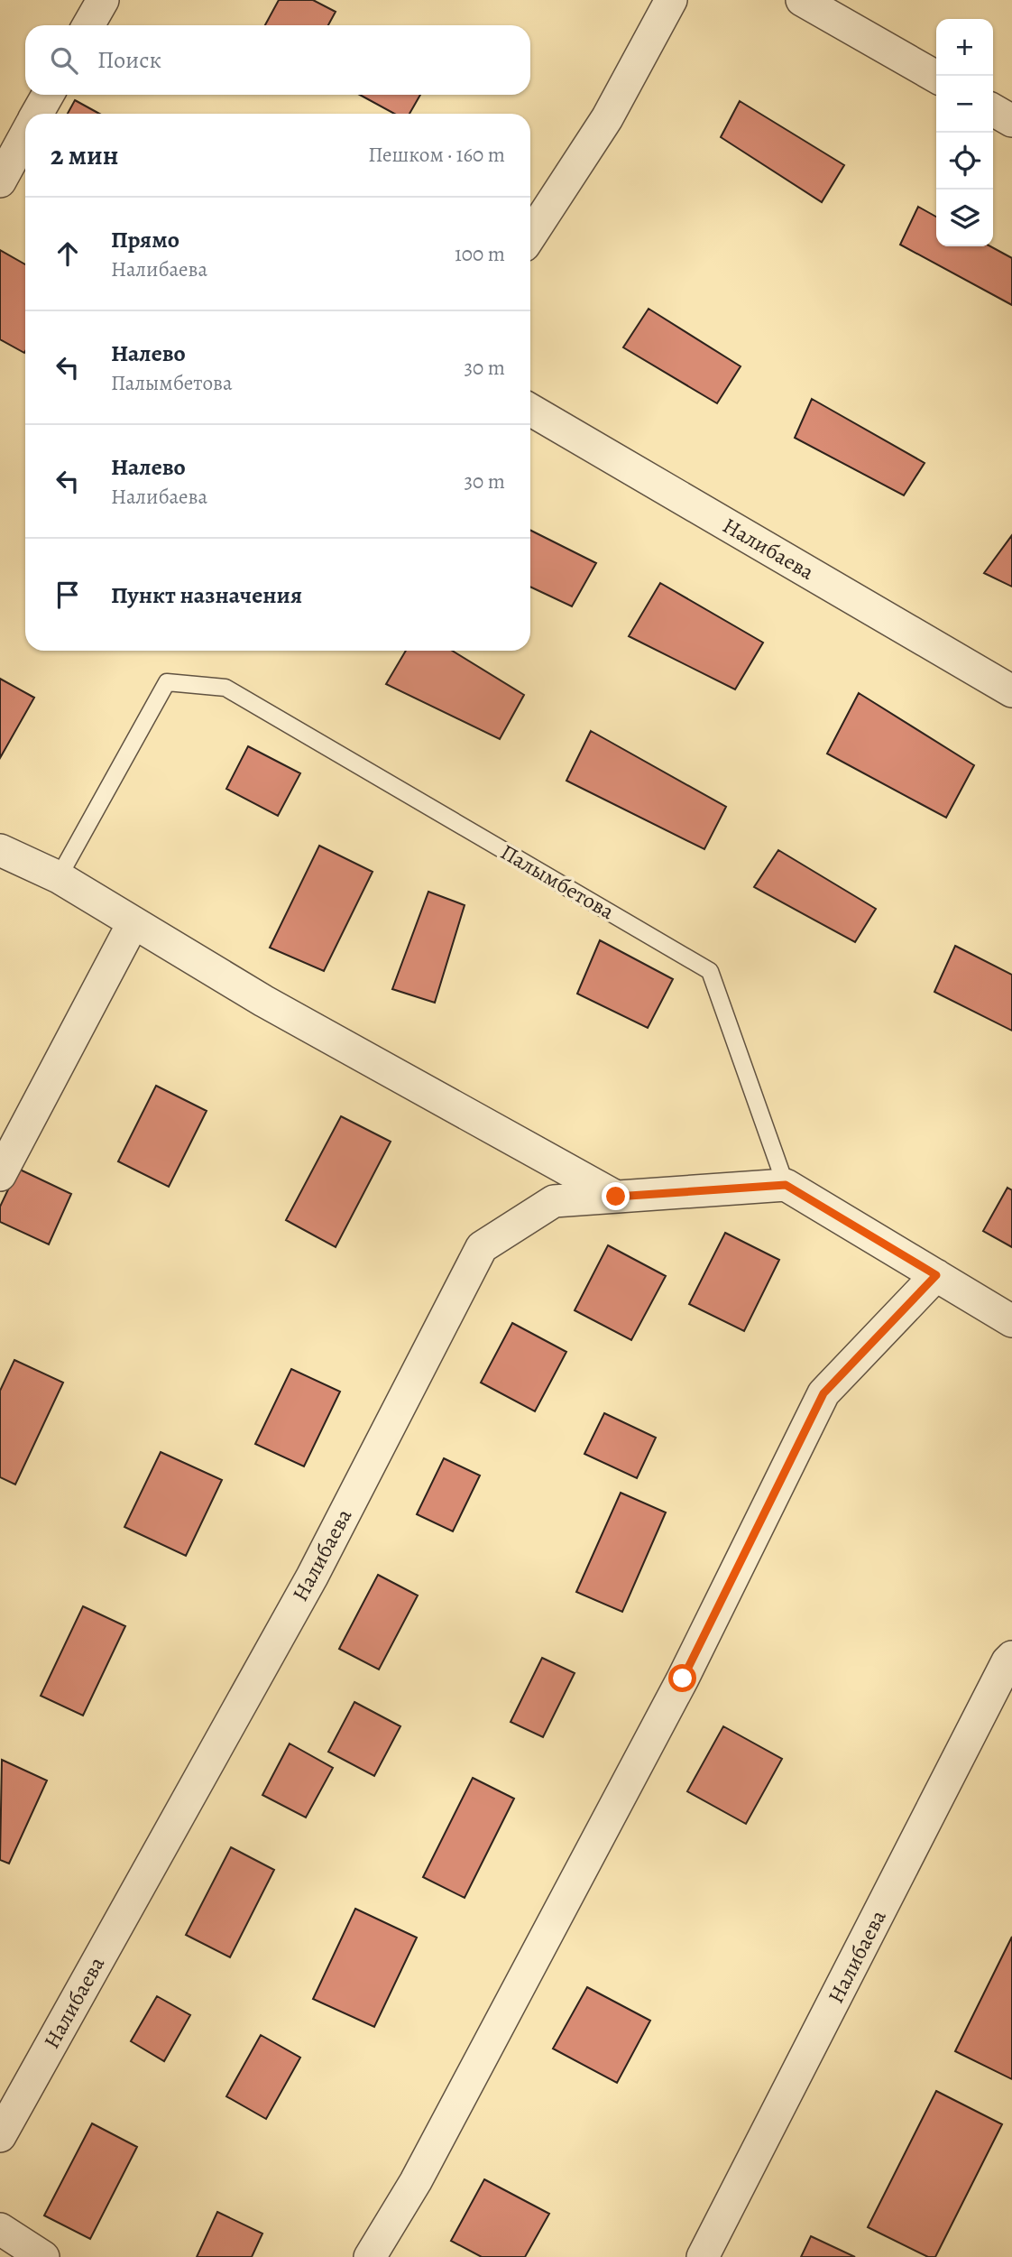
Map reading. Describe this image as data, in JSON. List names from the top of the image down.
{
  "streets": {
    "street": ["Налибаева"],
    "lane": ["Палымбетова"]
  },
  "crossings": [
    ["Налибаева", "Палымбетова"]
  ],
  "page": {
    "map_buttons": ["+", "−"],
    "search": "Поиск",
    "heading": ["2 мин", "Пешком · 160 m"],
    "list": [
      ["Прямо", "Налибаева", "100 m"],
      ["Налево", "Палымбетова", "30 m"],
      ["Налево", "Налибаева", "30 m"],
      "Пункт назначения"
    ]
  }
}
